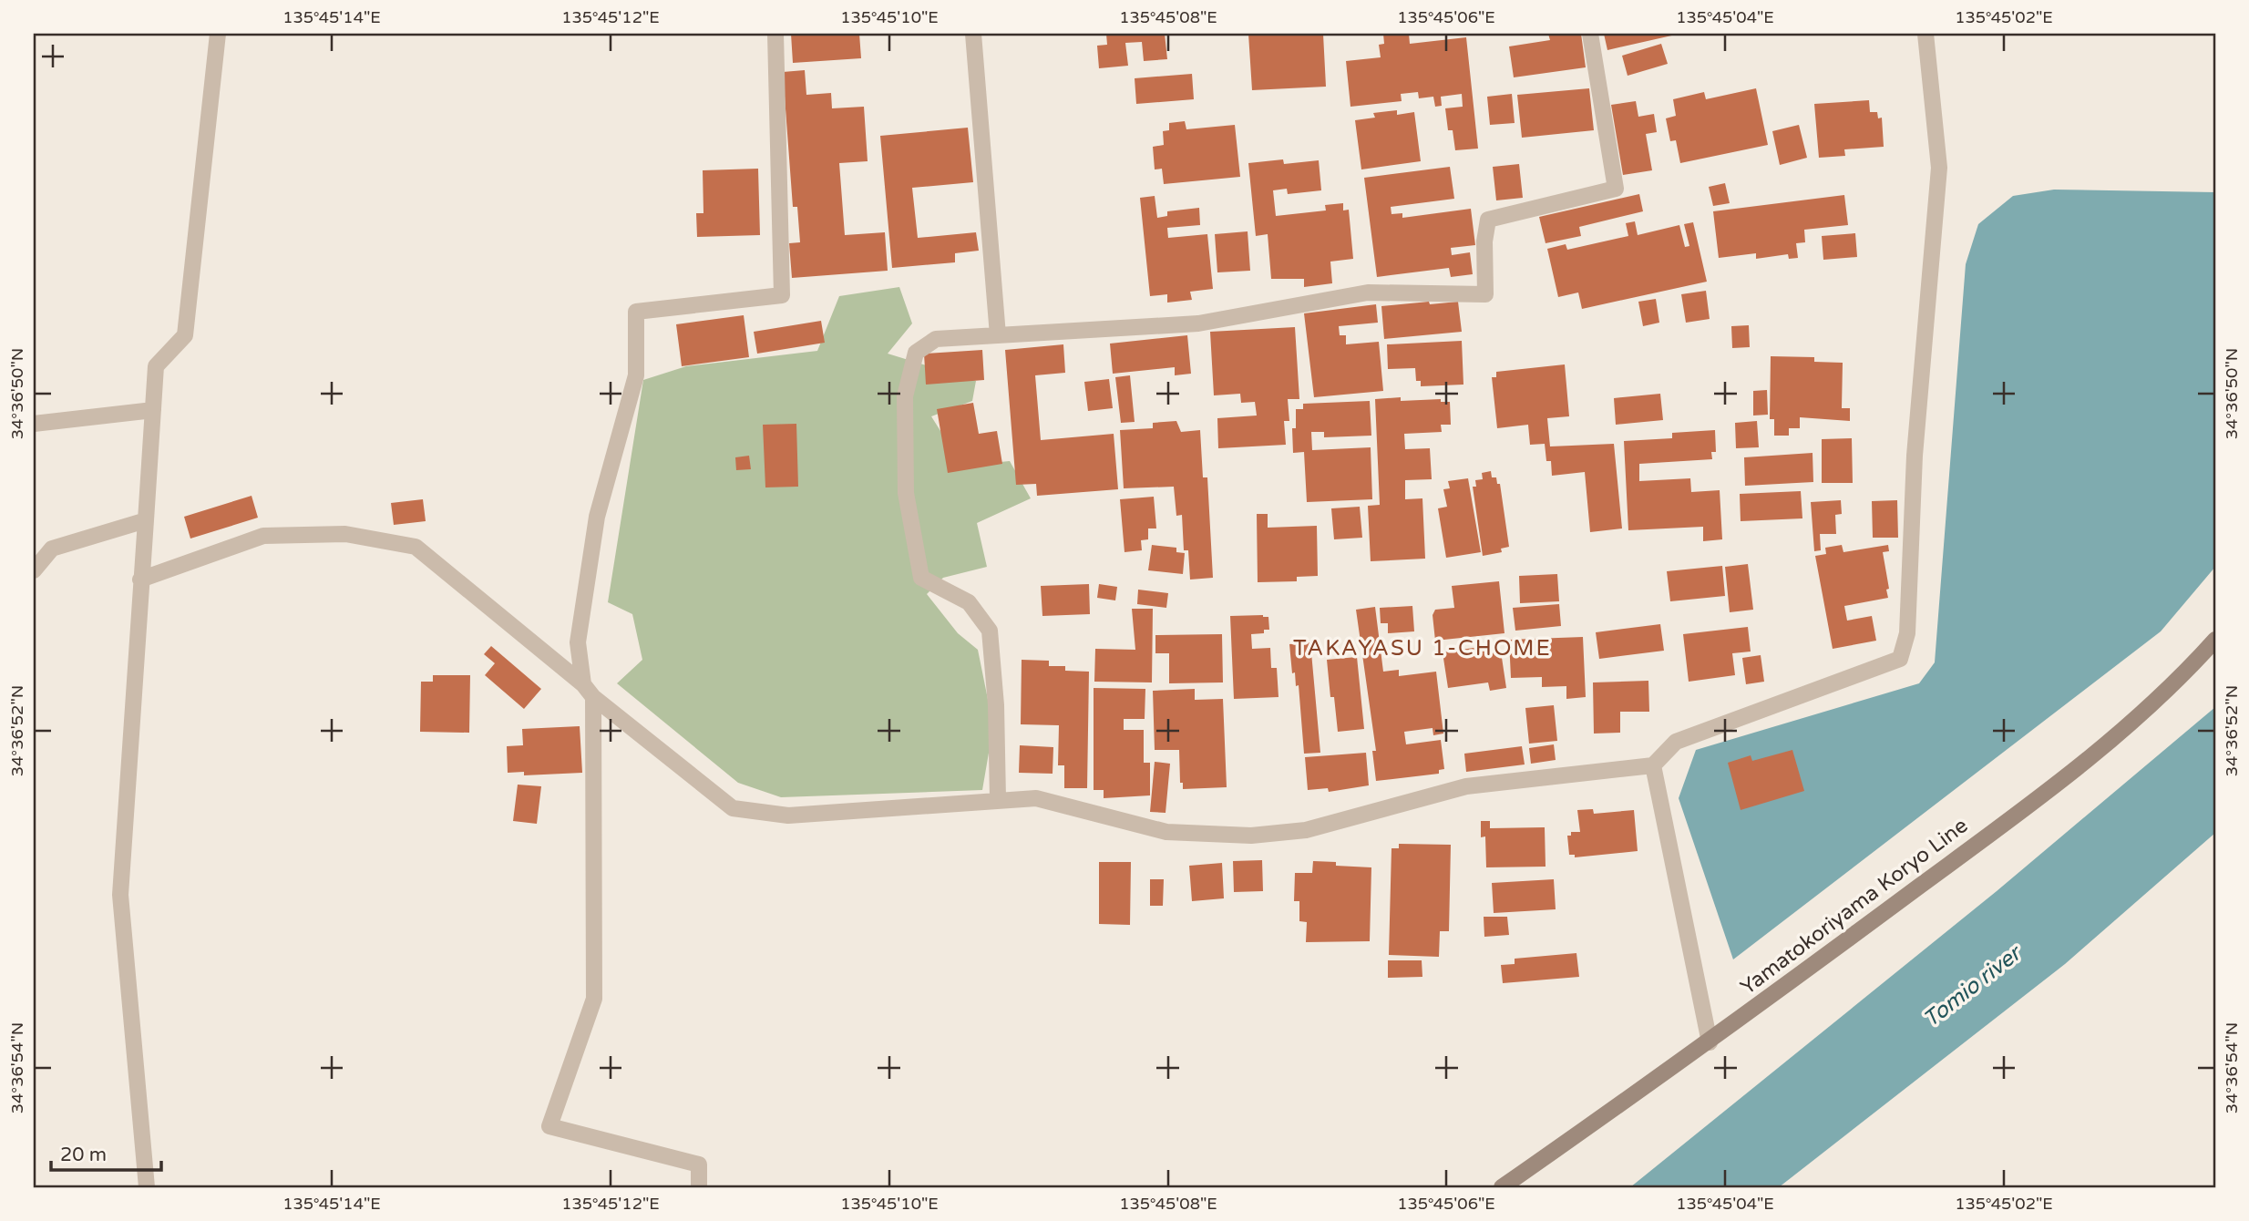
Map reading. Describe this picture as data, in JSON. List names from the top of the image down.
{
  "streets": {
    "main road": ["Yamatokoriyama Koryo Line"]
  },
  "districts": ["TAKAYASU 1-CHOME"],
  "water": ["Tomio river"],
  "scale_bar": "20 m",
  "coordinates": [
    "135°45'14\"E",
    "135°45'12\"E",
    "135°45'10\"E",
    "135°45'08\"E",
    "135°45'06\"E",
    "135°45'04\"E",
    "135°45'02\"E",
    "34°36'50\"N",
    "34°36'52\"N",
    "34°36'54\"N"
  ]
}
